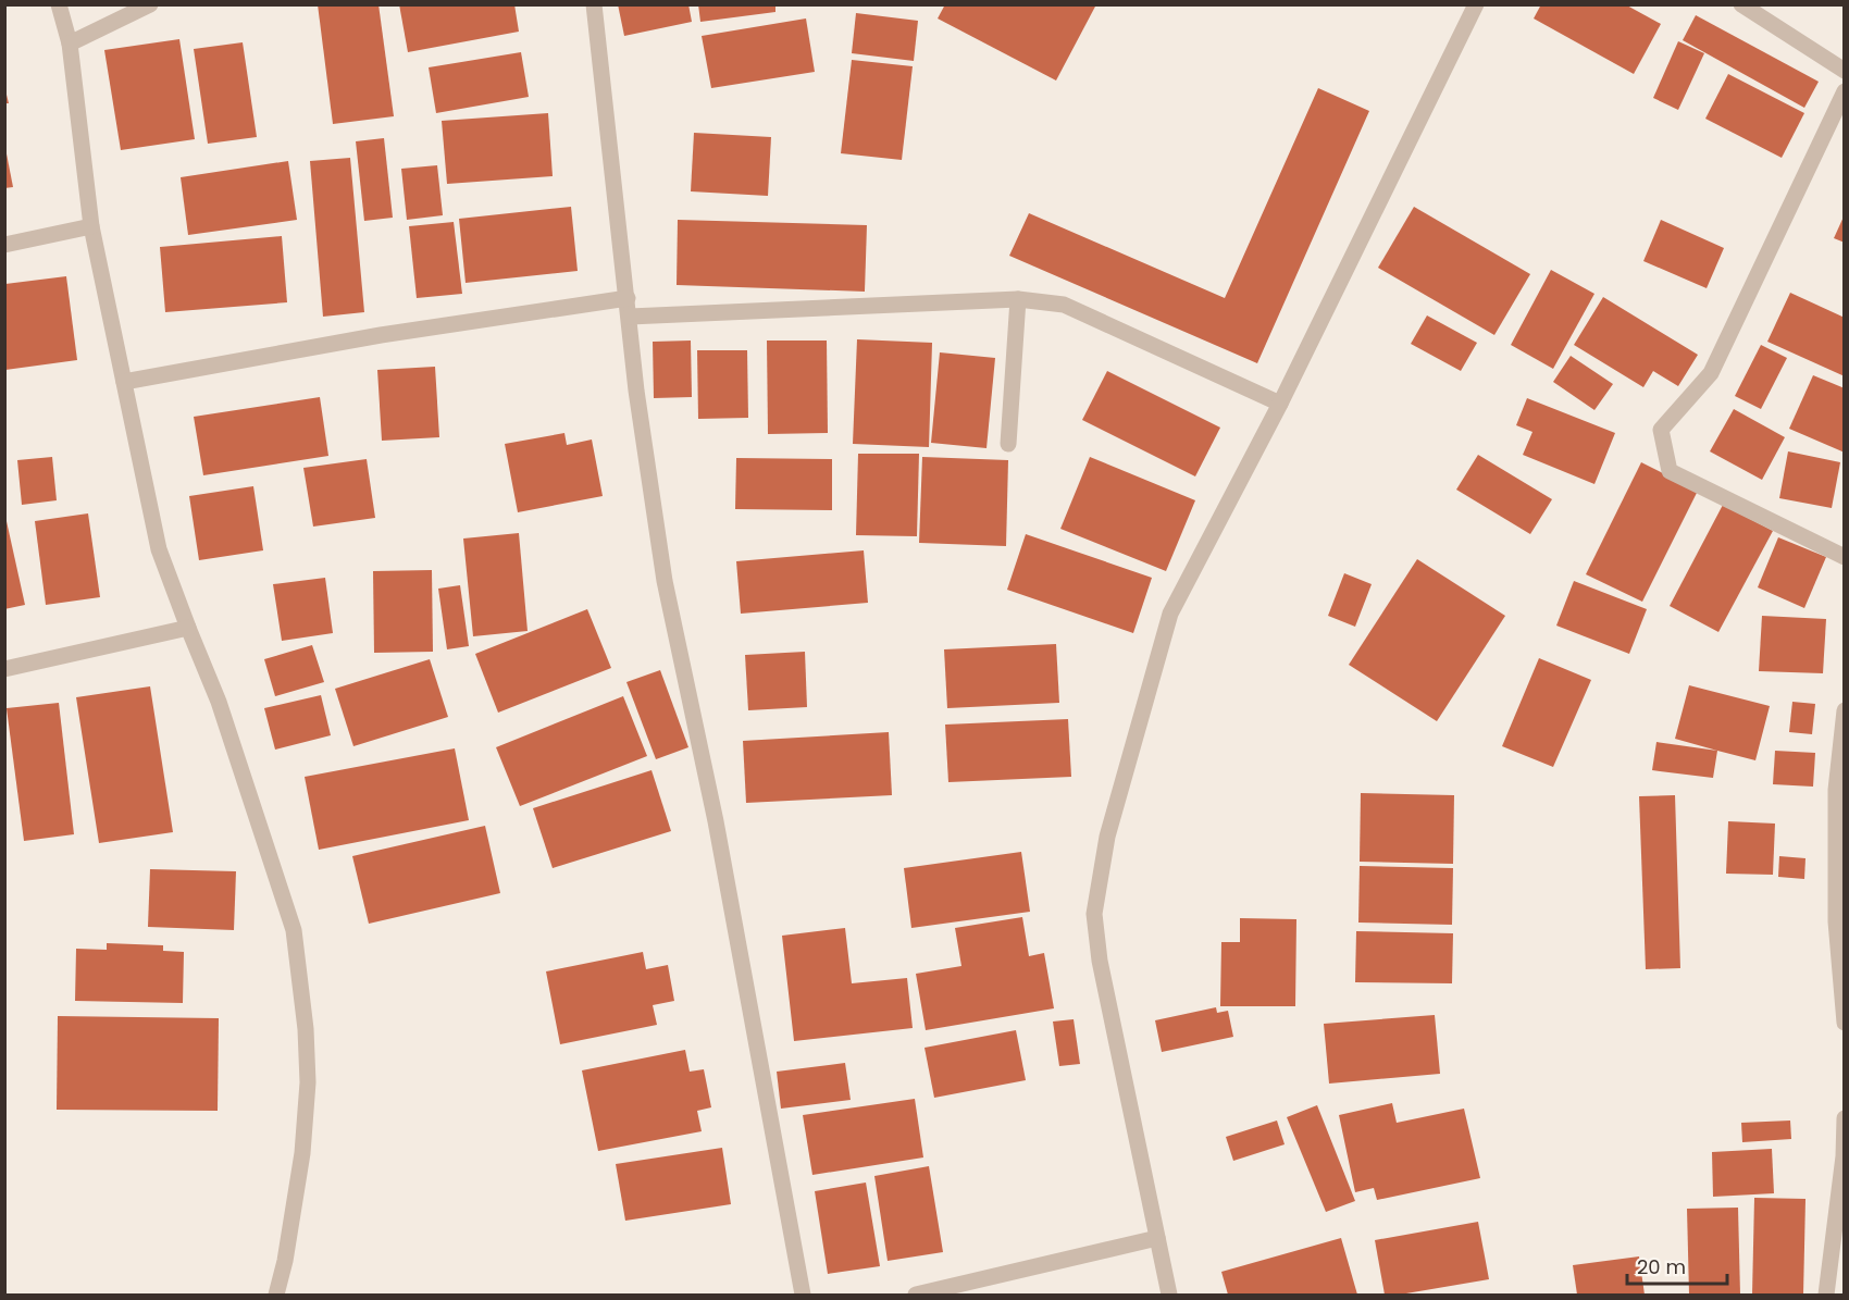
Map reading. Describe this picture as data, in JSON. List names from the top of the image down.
{
  "scale_bar": "20 m"
}
